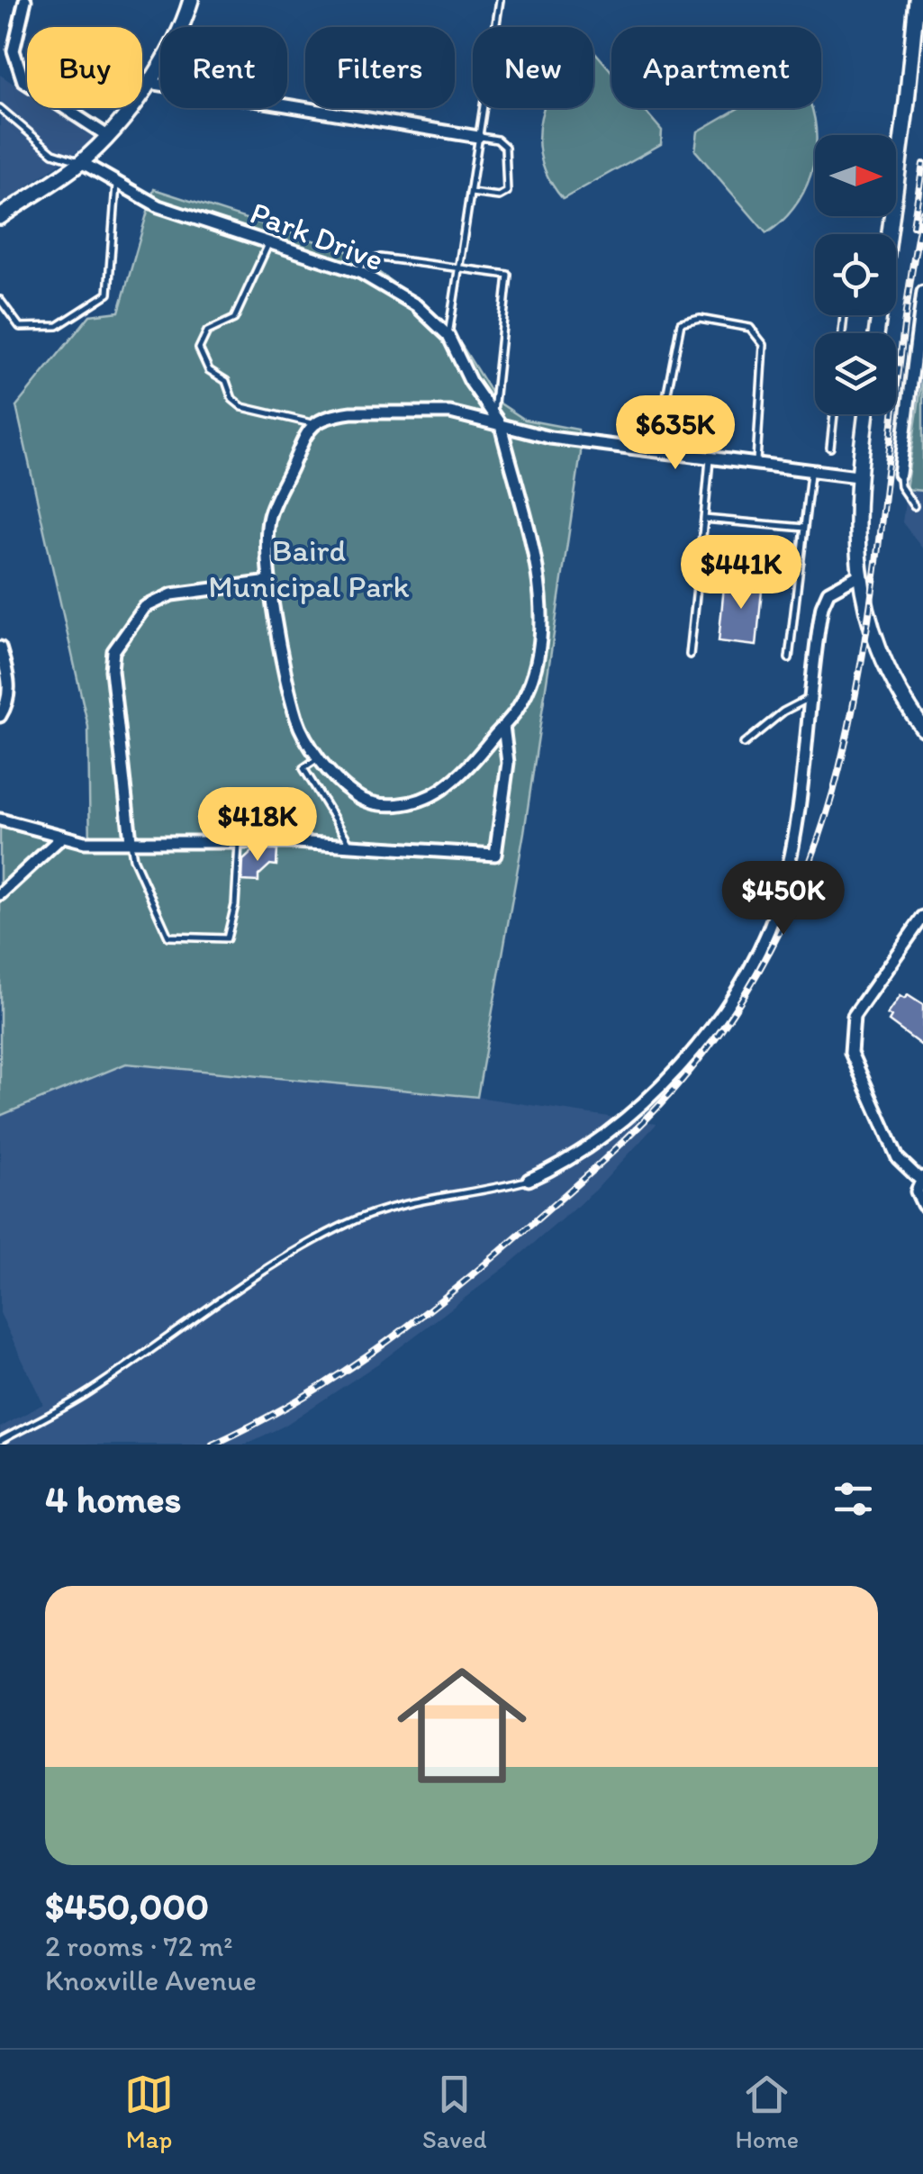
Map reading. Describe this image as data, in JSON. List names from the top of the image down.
{
  "streets": {
    "street": ["Park Drive"]
  },
  "parks": ["Baird Municipal Park"],
  "north": "right",
  "page": {
    "chip": [
      "Buy",
      "Rent",
      "Filters",
      "New",
      "Apartment"
    ],
    "price": [
      "$635K",
      "$441K",
      "$418K",
      "$450K"
    ],
    "heading": "4 homes",
    "list": [
      {
        "name": "$450,000",
        "note": "2 rooms · 72 m² · Knoxville Avenue"
      }
    ],
    "tabs": ["Map", "Saved", "Home"]
  }
}
